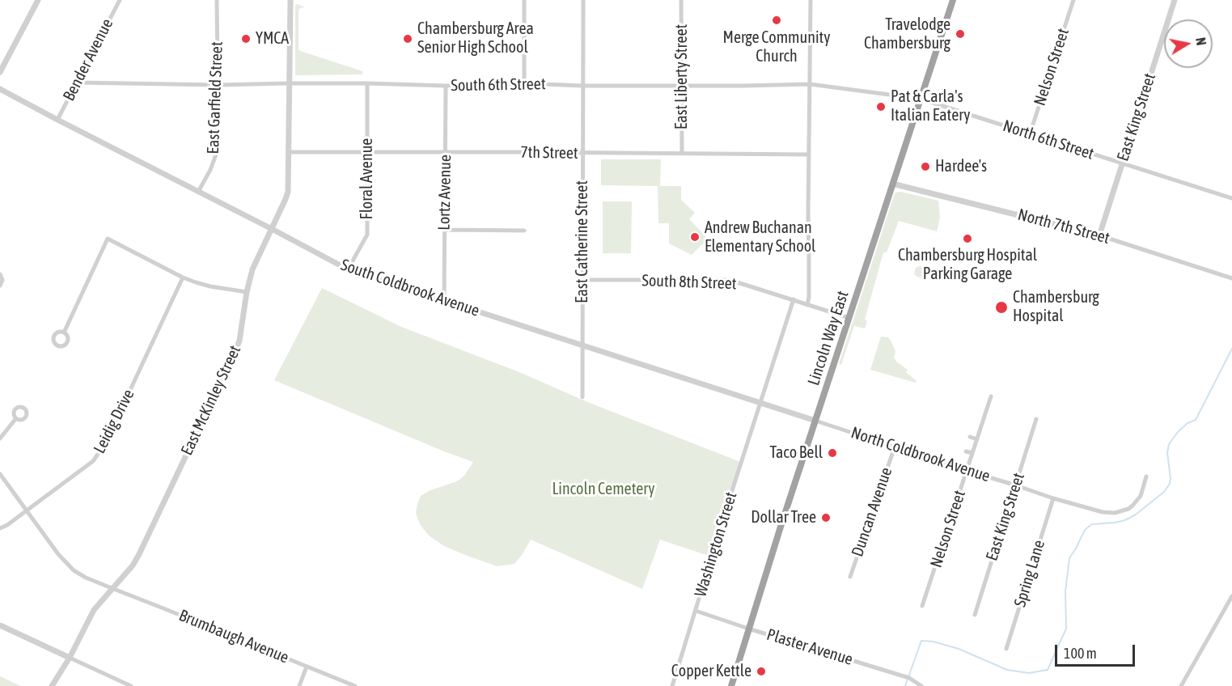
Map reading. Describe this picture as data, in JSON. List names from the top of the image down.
{
  "streets": {
    "highway": ["Lincoln Way East"],
    "street": [
      "Bender Avenue",
      "Nelson Street",
      "East Liberty Street",
      "South 6th Street",
      "East Garfield Street",
      "East King Street",
      "North 6th Street",
      "7th Street",
      "Floral Avenue",
      "Lortz Avenue",
      "North 7th Street",
      "East Catherine Street",
      "South 8th Street",
      "South Coldbrook Avenue",
      "East McKinley Street",
      "Leidig Drive",
      "North Coldbrook Avenue",
      "Duncan Avenue",
      "Washington Street",
      "Spring Lane",
      "Brumbaugh Avenue",
      "Plaster Avenue"
    ]
  },
  "crossings": [
    ["Bender Avenue", "South 6th Street"],
    ["Bender Avenue", "South Coldbrook Avenue"],
    ["Nelson Street", "North 6th Street"],
    ["Nelson Street", "North Coldbrook Avenue"],
    ["East Liberty Street", "South 6th Street"],
    ["East Liberty Street", "7th Street"],
    ["South 6th Street", "East Garfield Street"],
    ["South 6th Street", "North 6th Street"],
    ["South 6th Street", "Floral Avenue"],
    ["South 6th Street", "Lortz Avenue"],
    ["South 6th Street", "East Catherine Street"],
    ["South 6th Street", "Lincoln Way East"],
    ["South 6th Street", "East McKinley Street"],
    ["East Garfield Street", "South Coldbrook Avenue"],
    ["East King Street", "North 6th Street"],
    ["East King Street", "North 7th Street"],
    ["East King Street", "North Coldbrook Avenue"],
    ["North 6th Street", "Lincoln Way East"],
    ["7th Street", "Floral Avenue"],
    ["7th Street", "Lortz Avenue"],
    ["7th Street", "East Catherine Street"],
    ["7th Street", "East McKinley Street"],
    ["Floral Avenue", "South Coldbrook Avenue"],
    ["Lortz Avenue", "South Coldbrook Avenue"],
    ["North 7th Street", "Lincoln Way East"],
    ["East Catherine Street", "South 8th Street"],
    ["East Catherine Street", "South Coldbrook Avenue"],
    ["South 8th Street", "Lincoln Way East"],
    ["South 8th Street", "Washington Street"],
    ["South Coldbrook Avenue", "Lincoln Way East"],
    ["South Coldbrook Avenue", "East McKinley Street"],
    ["South Coldbrook Avenue", "North Coldbrook Avenue"],
    ["South Coldbrook Avenue", "Washington Street"],
    ["Lincoln Way East", "North Coldbrook Avenue"],
    ["Lincoln Way East", "Plaster Avenue"],
    ["East McKinley Street", "Brumbaugh Avenue"],
    ["Leidig Drive", "Brumbaugh Avenue"],
    ["North Coldbrook Avenue", "Duncan Avenue"],
    ["North Coldbrook Avenue", "Spring Lane"],
    ["Washington Street", "Plaster Avenue"]
  ],
  "parks": ["Lincoln Cemetery"],
  "places": [
    "Merge Community Church",
    "Travelodge Chambersburg",
    "YMCA",
    "Chambersburg Area Senior High School",
    "Pat & Carla's Italian Eatery",
    "Hardee's",
    "Andrew Buchanan Elementary School",
    "Chambersburg Hospital Parking Garage",
    "Chambersburg Hospital",
    "Taco Bell",
    "Dollar Tree",
    "Copper Kettle"
  ],
  "scale_bar": "100 m",
  "north": "right"
}
